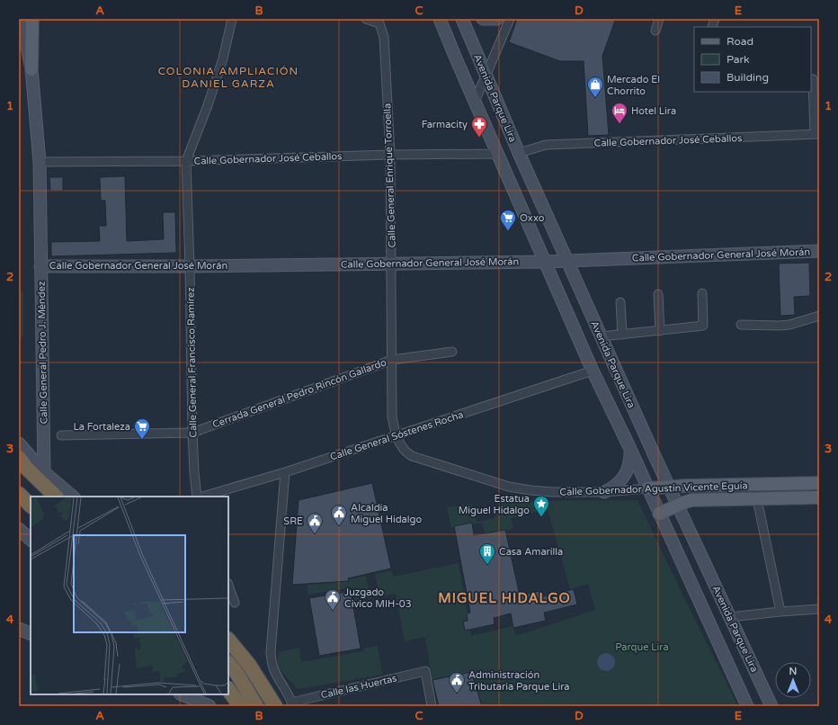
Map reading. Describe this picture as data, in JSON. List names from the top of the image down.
{
  "streets": {
    "main road": [
      "Avenida Parque Lira",
      "Calle Gobernador General José Morán",
      "Calle General Pedro J. Méndez",
      "Calle Gobernador Agustín Vicente Eguía"
    ],
    "street": [
      "Calle Gobernador José Ceballos",
      "Calle General Enrique Torroella",
      "Calle General Francisco Ramírez",
      "Cerrada General Pedro Rincón Gallardo",
      "Calle General Sóstenes Rocha",
      "Calle las Huertas"
    ]
  },
  "crossings": [
    ["Avenida Parque Lira", "Calle Gobernador José Ceballos"],
    ["Avenida Parque Lira", "Calle Gobernador General José Morán"],
    ["Avenida Parque Lira", "Calle General Sóstenes Rocha"],
    ["Avenida Parque Lira", "Calle Gobernador Agustín Vicente Eguía"],
    ["Calle Gobernador José Ceballos", "Calle General Enrique Torroella"],
    ["Calle Gobernador José Ceballos", "Calle General Pedro J. Méndez"],
    ["Calle Gobernador José Ceballos", "Calle General Francisco Ramírez"],
    ["Calle General Enrique Torroella", "Calle Gobernador General José Morán"],
    ["Calle General Enrique Torroella", "Cerrada General Pedro Rincón Gallardo"],
    ["Calle General Enrique Torroella", "Calle General Sóstenes Rocha"],
    ["Calle General Enrique Torroella", "Calle Gobernador Agustín Vicente Eguía"],
    ["Calle Gobernador General José Morán", "Calle General Pedro J. Méndez"],
    ["Calle Gobernador General José Morán", "Calle General Francisco Ramírez"],
    ["Calle General Francisco Ramírez", "Cerrada General Pedro Rincón Gallardo"],
    ["Calle General Sóstenes Rocha", "Calle Gobernador Agustín Vicente Eguía"]
  ],
  "districts": ["COLONIA AMPLIACIÓN DANIEL GARZA", "MIGUEL HIDALGO"],
  "parks": ["Parque Lira"],
  "places": {
    "shop": ["Mercado El Chorrito"],
    "hotel": ["Hotel Lira"],
    "pharmacy": ["Farmacity"],
    "supermarket": ["Oxxo", "La Fortaleza"],
    "place": ["Estatua Miguel Hidalgo"],
    "public building": [
      "Alcaldía Miguel Hidalgo",
      "SRE",
      "Juzgado Civico MIH-03",
      "Administración Tributaria Parque Lira"
    ],
    "building": ["Casa Amarilla"]
  },
  "legend": ["Road", "Park", "Building"],
  "north": "top",
  "grid": {
    "columns": [
      "A",
      "B",
      "C",
      "D",
      "E"
    ],
    "rows": [
      "1",
      "2",
      "3",
      "4"
    ]
  }
}
